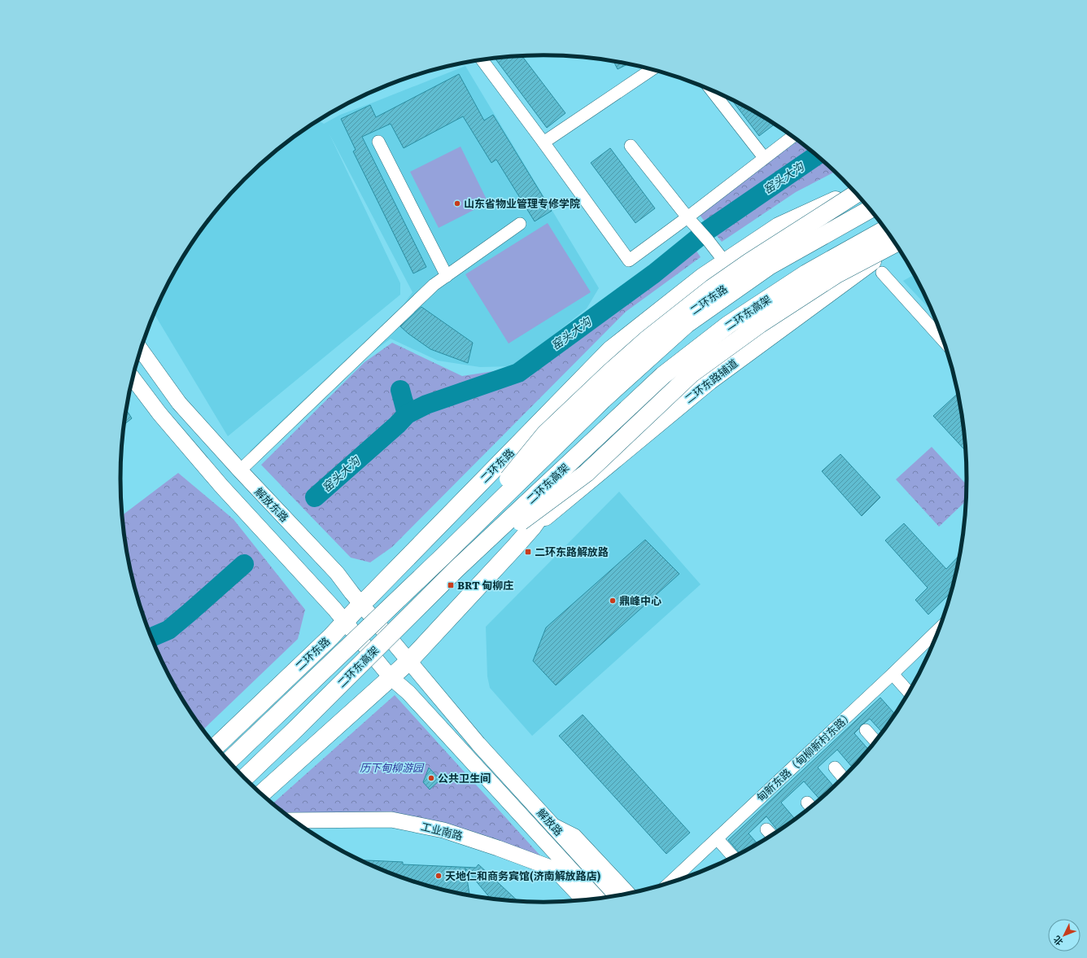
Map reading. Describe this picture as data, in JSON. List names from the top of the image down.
{
  "streets": {
    "highway": ["二环东路", "二环东高架", "二环东路辅道"],
    "main road": ["解放东路", "解放路", "工业南路"],
    "street": ["甸新东路（甸柳新村东路）"]
  },
  "crossings": [
    ["二环东路", "解放东路"],
    ["解放东路", "解放路"],
    ["解放路", "工业南路"]
  ],
  "water": ["窑头大沟"],
  "parks": ["历下甸柳游园"],
  "places": {
    "other": [
      "山东省物业管理专修学院",
      "鼎峰中心",
      "公共卫生间",
      "天地仁和商务宾馆(济南解放路店)"
    ],
    "transit": ["二环东路解放路", "BRT 甸柳庄"]
  },
  "north": "bottom left"
}
